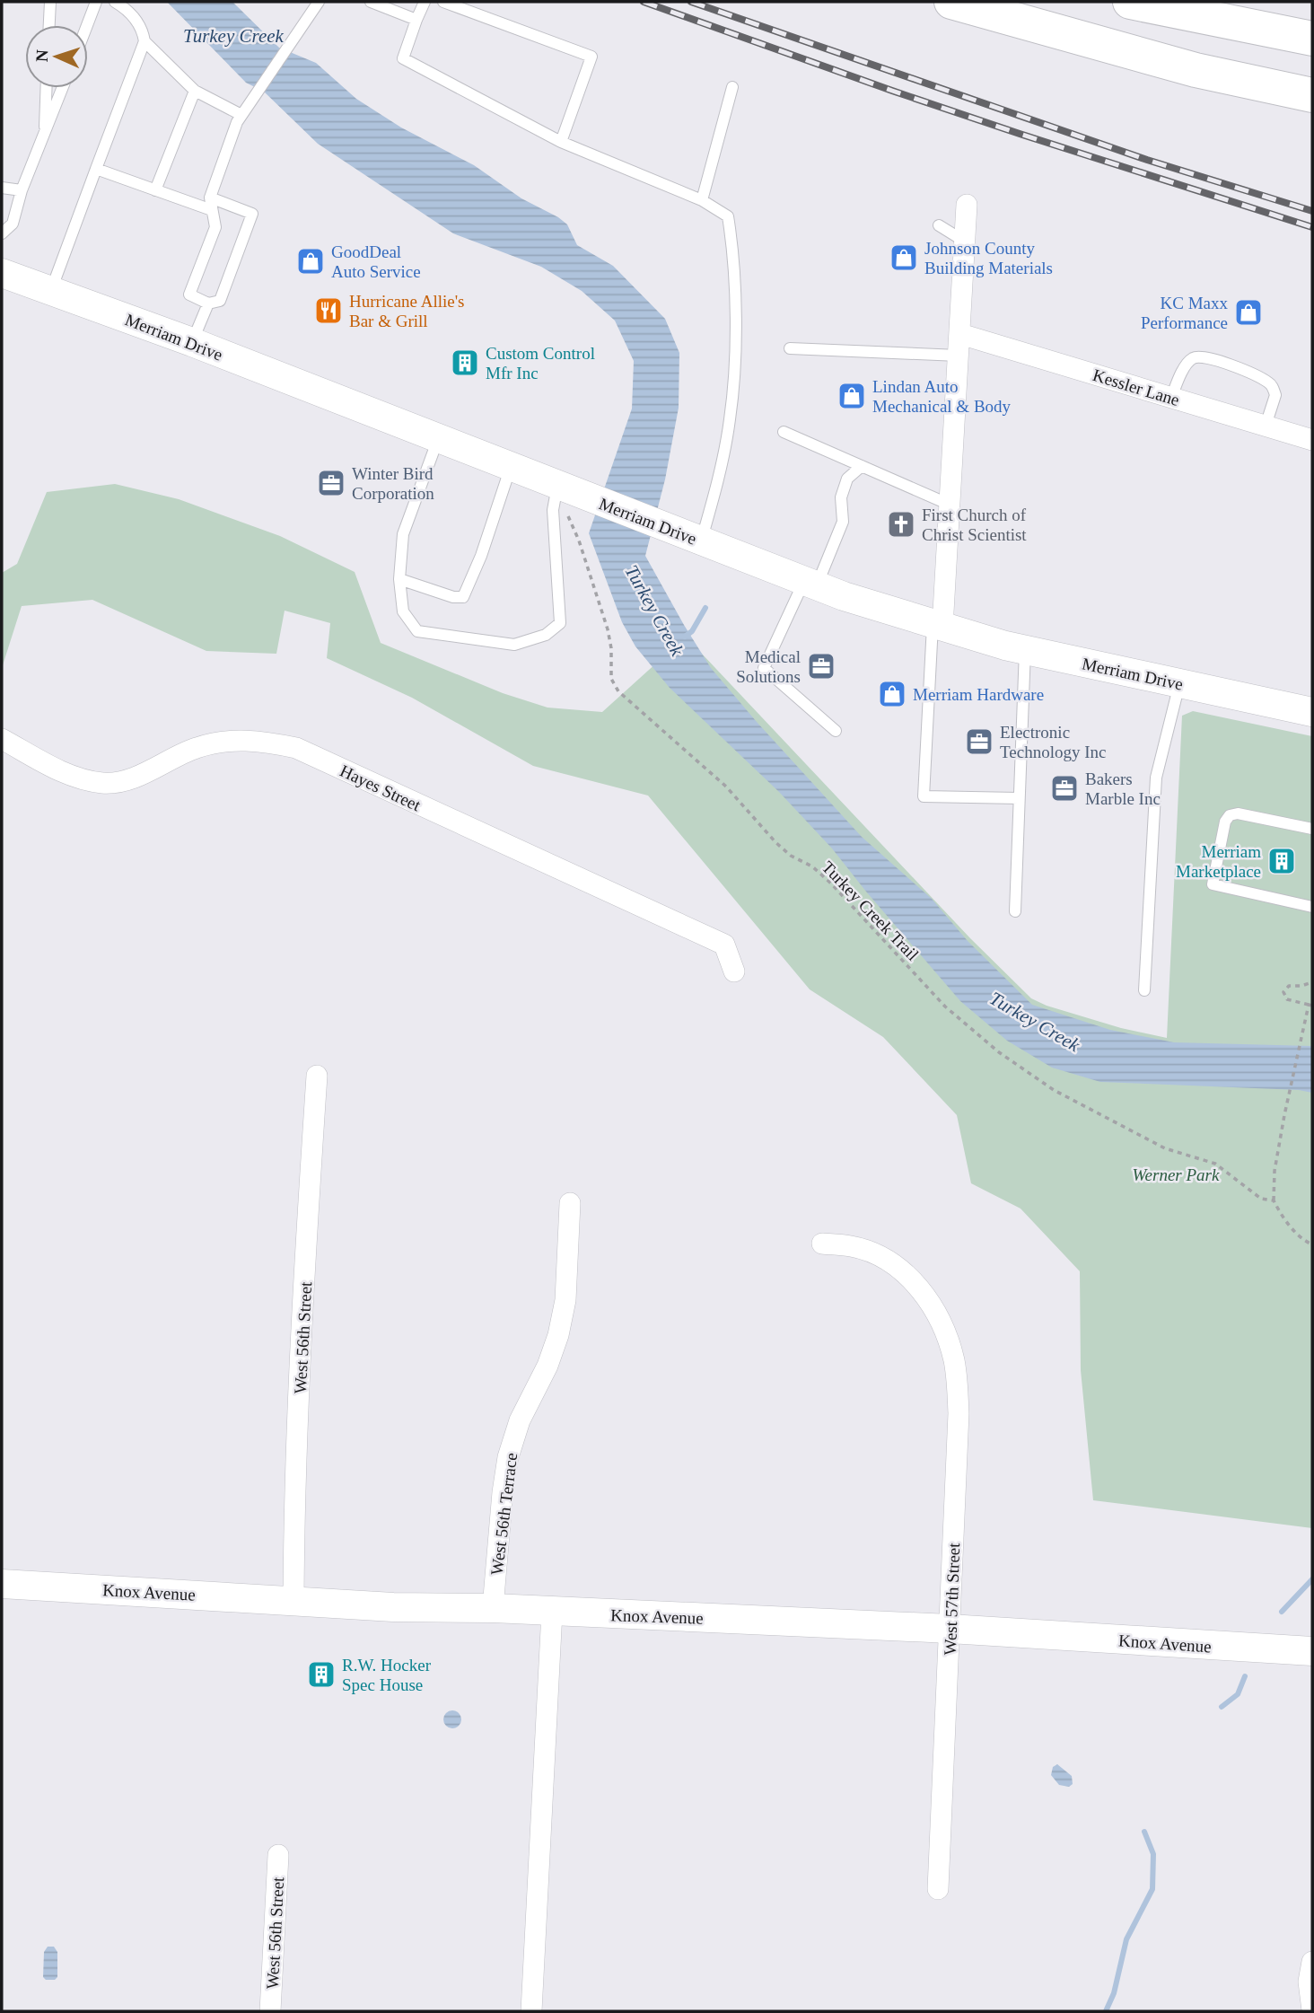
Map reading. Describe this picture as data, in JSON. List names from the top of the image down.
{
  "streets": {
    "main road": ["Merriam Drive", "Knox Avenue"],
    "street": [
      "Kessler Lane",
      "Hayes Street",
      "West 56th Street",
      "West 56th Terrace",
      "West 57th Street"
    ],
    "path": ["Turkey Creek Trail"]
  },
  "crossings": [
    ["Merriam Drive", "Turkey Creek Trail"],
    ["West 56th Street", "Knox Avenue"],
    ["West 56th Terrace", "Knox Avenue"],
    ["Knox Avenue", "West 57th Street"]
  ],
  "water": ["Turkey Creek"],
  "parks": ["Werner Park"],
  "places": {
    "shop": [
      "Johnson County Building Materials",
      "GoodDeal Auto Service",
      "KC Maxx Performance",
      "Lindan Auto Mechanical & Body",
      "Merriam Hardware"
    ],
    "restaurant": ["Hurricane Allie's Bar & Grill"],
    "building": ["Custom Control Mfr Inc", "Merriam Marketplace", "R.W. Hocker Spec House"],
    "office": [
      "Winter Bird Corporation",
      "Medical Solutions",
      "Electronic Technology Inc",
      "Bakers Marble Inc"
    ],
    "church": ["First Church of Christ Scientist"]
  },
  "north": "left"
}
